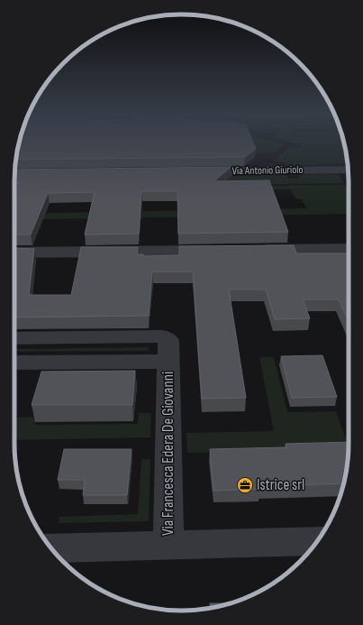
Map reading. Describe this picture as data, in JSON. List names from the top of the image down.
{
  "streets": {
    "street": ["Via Antonio Giuriolo", "Via Francesca Edera De Giovanni"]
  },
  "places": {
    "office": ["Istrice srl"]
  }
}
